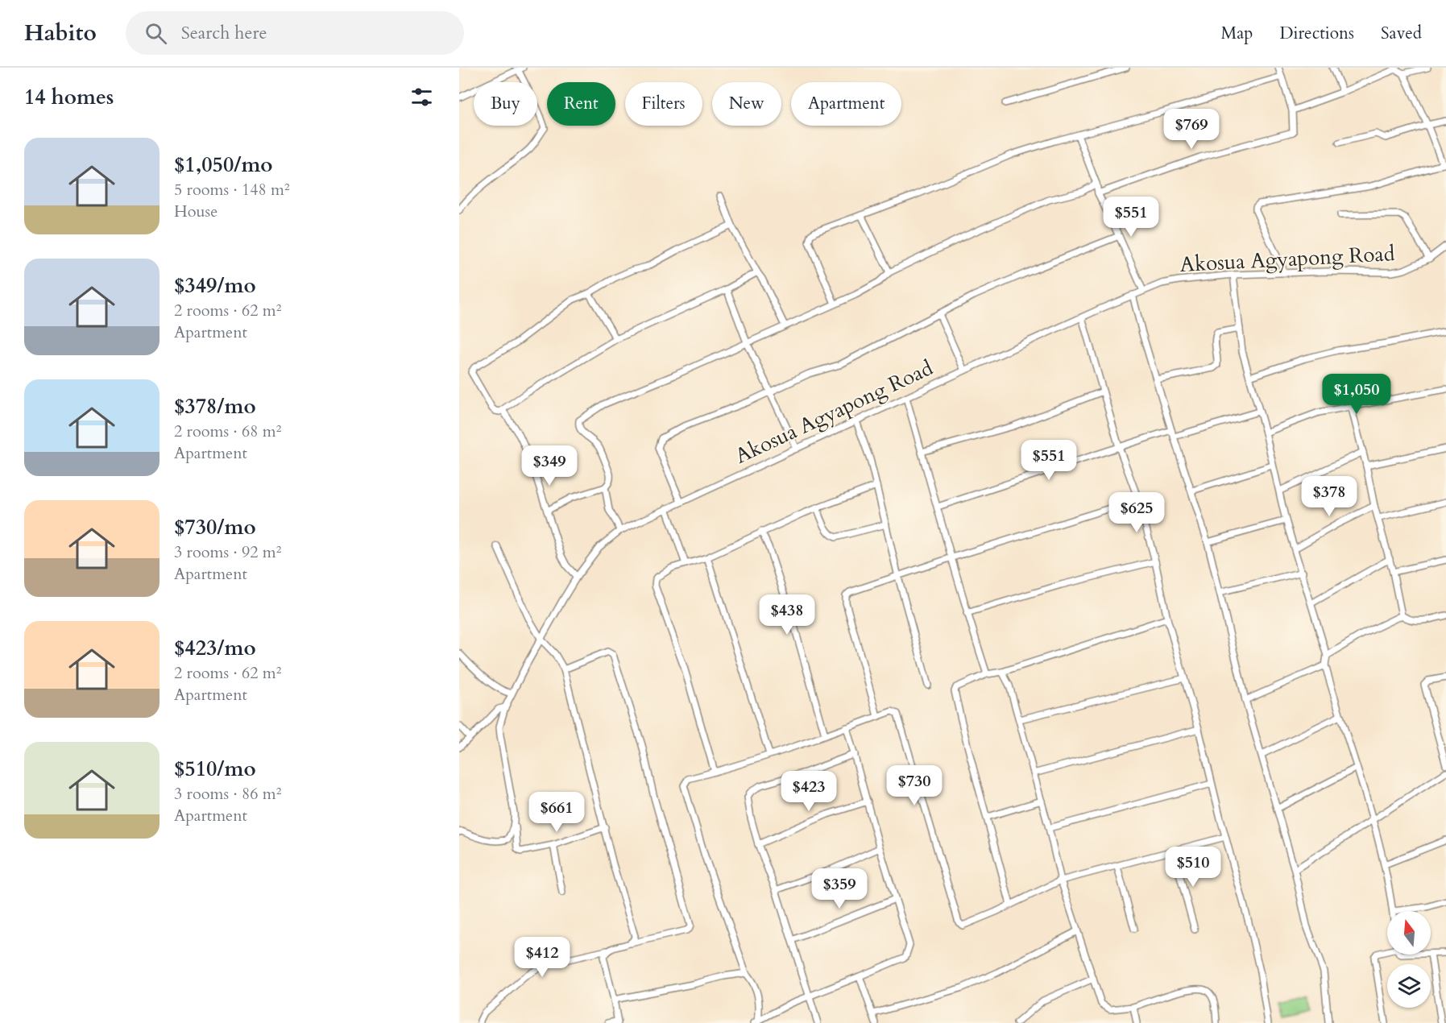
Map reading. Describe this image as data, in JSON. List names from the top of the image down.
{
  "streets": {
    "street": ["Akosua Agyapong Road"]
  },
  "north": "top",
  "page": {
    "header": "Habito",
    "search": "Search here",
    "nav": ["Map", "Directions", "Saved"],
    "heading": "14 homes",
    "chip": [
      "Buy",
      "Rent",
      "Filters",
      "New",
      "Apartment"
    ],
    "price": [
      "$769",
      "$551",
      "$1,050",
      "$551",
      "$349",
      "$378",
      "$625",
      "$438",
      "$730",
      "$423",
      "$661",
      "$510",
      "$359",
      "$412"
    ],
    "list": [
      {
        "name": "$1,050/mo",
        "note": "5 rooms · 148 m² · House"
      },
      {
        "name": "$349/mo",
        "note": "2 rooms · 62 m² · Apartment"
      },
      {
        "name": "$378/mo",
        "note": "2 rooms · 68 m² · Apartment"
      },
      {
        "name": "$730/mo",
        "note": "3 rooms · 92 m² · Apartment"
      },
      {
        "name": "$423/mo",
        "note": "2 rooms · 62 m² · Apartment"
      },
      {
        "name": "$510/mo",
        "note": "3 rooms · 86 m² · Apartment"
      }
    ]
  }
}
